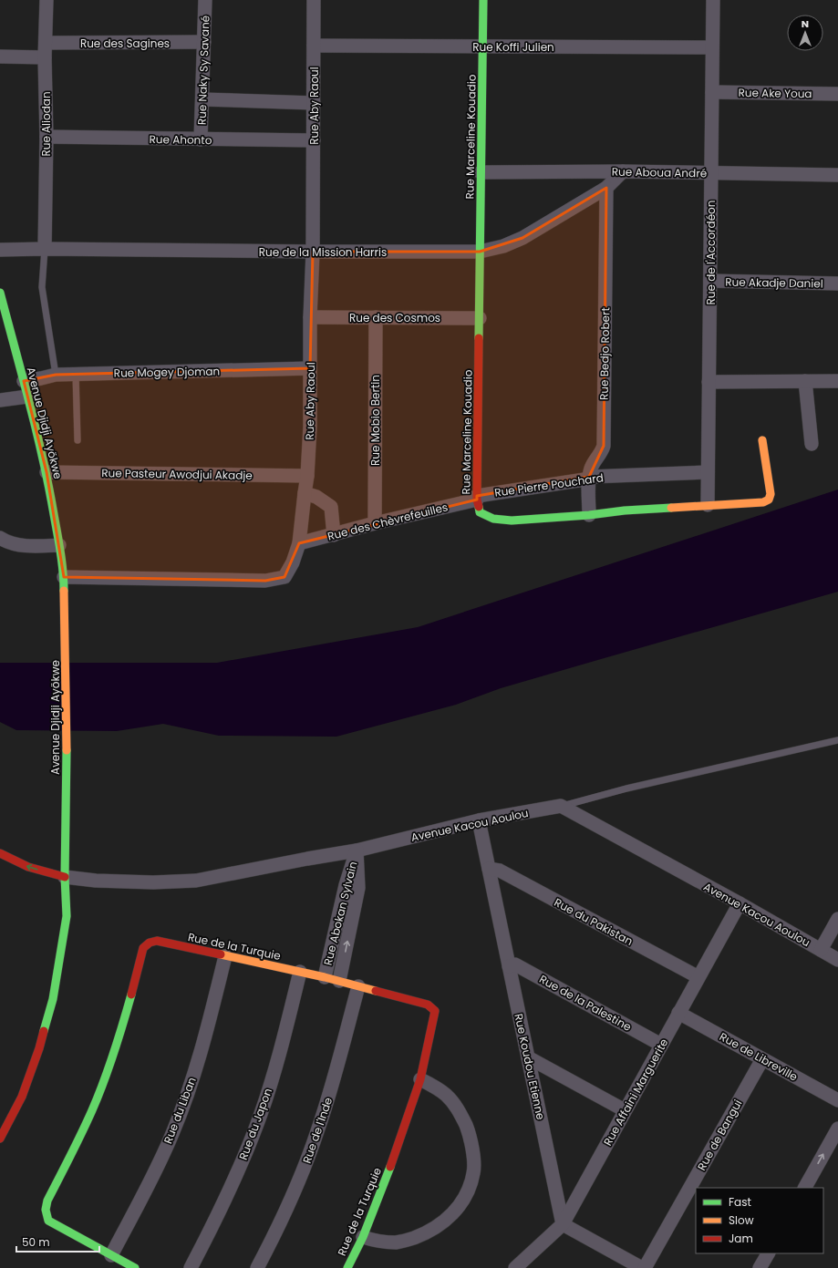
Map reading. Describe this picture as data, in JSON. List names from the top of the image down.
{
  "streets": {
    "main road": ["Rue Marceline Kouadio", "Avenue Djidji Ayökwe", "Rue de la Turquie"],
    "street": [
      "Rue des Sagines",
      "Rue Koffi Julien",
      "Rue Naky Sy Savané",
      "Rue Ake Youa",
      "Rue Aby Raoul",
      "Rue Aliodan",
      "Rue Ahonto",
      "Rue Aboua André",
      "Rue de la Mission Harris",
      "Rue de l'Accordéon",
      "Rue Akadje Daniel",
      "Rue des Cosmos",
      "Rue Bedjo Robert",
      "Rue Mogey Djoman",
      "Rue Mobio Bertin",
      "Rue Pasteur Awodjui Akadje",
      "Rue Pierre Pouchard",
      "Rue des Chèvrefeuilles",
      "Avenue Kacou Aoulou",
      "Rue Abokan Sylvain",
      "Rue du Pakistan",
      "Rue de la Palestine",
      "Rue de Libreville",
      "Rue Koudou Etienne",
      "Rue Affaini Marguerite",
      "Rue du Liban",
      "Rue du Japon",
      "Rue de l'Inde",
      "Rue de Bangui"
    ]
  },
  "crossings": [
    ["Rue des Sagines", "Rue Naky Sy Savané"],
    ["Rue des Sagines", "Rue Aliodan"],
    ["Rue Koffi Julien", "Rue Aby Raoul"],
    ["Rue Koffi Julien", "Rue Marceline Kouadio"],
    ["Rue Koffi Julien", "Rue de l'Accordéon"],
    ["Rue Naky Sy Savané", "Rue Ahonto"],
    ["Rue Ake Youa", "Rue de l'Accordéon"],
    ["Rue Aby Raoul", "Rue Ahonto"],
    ["Rue Aby Raoul", "Rue de la Mission Harris"],
    ["Rue Aby Raoul", "Rue des Cosmos"],
    ["Rue Aby Raoul", "Rue Mogey Djoman"],
    ["Rue Aby Raoul", "Avenue Djidji Ayökwe"],
    ["Rue Aby Raoul", "Rue Pasteur Awodjui Akadje"],
    ["Rue Aby Raoul", "Rue des Chèvrefeuilles"],
    ["Rue Aliodan", "Rue Ahonto"],
    ["Rue Aliodan", "Rue de la Mission Harris"],
    ["Rue Marceline Kouadio", "Rue Aboua André"],
    ["Rue Marceline Kouadio", "Rue de la Mission Harris"],
    ["Rue Marceline Kouadio", "Rue de l'Accordéon"],
    ["Rue Marceline Kouadio", "Rue des Cosmos"],
    ["Rue Marceline Kouadio", "Rue Bedjo Robert"],
    ["Rue Marceline Kouadio", "Rue Pierre Pouchard"],
    ["Rue Marceline Kouadio", "Rue des Chèvrefeuilles"],
    ["Rue Aboua André", "Rue de la Mission Harris"],
    ["Rue Aboua André", "Rue de l'Accordéon"],
    ["Rue de la Mission Harris", "Rue Bedjo Robert"],
    ["Rue de l'Accordéon", "Rue Akadje Daniel"],
    ["Rue de l'Accordéon", "Rue Pierre Pouchard"],
    ["Rue des Cosmos", "Rue Mobio Bertin"],
    ["Rue Bedjo Robert", "Rue Pierre Pouchard"],
    ["Rue Mogey Djoman", "Avenue Djidji Ayökwe"],
    ["Rue Mobio Bertin", "Rue des Chèvrefeuilles"],
    ["Avenue Djidji Ayökwe", "Rue Pasteur Awodjui Akadje"],
    ["Avenue Djidji Ayökwe", "Avenue Kacou Aoulou"],
    ["Rue Pierre Pouchard", "Rue des Chèvrefeuilles"],
    ["Avenue Kacou Aoulou", "Rue Abokan Sylvain"],
    ["Avenue Kacou Aoulou", "Rue Koudou Etienne"],
    ["Avenue Kacou Aoulou", "Rue Affaini Marguerite"],
    ["Rue Abokan Sylvain", "Rue de la Turquie"],
    ["Rue du Pakistan", "Rue Koudou Etienne"],
    ["Rue du Pakistan", "Rue Affaini Marguerite"],
    ["Rue de la Turquie", "Rue du Liban"],
    ["Rue de la Turquie", "Rue du Japon"],
    ["Rue de la Turquie", "Rue de l'Inde"],
    ["Rue de la Palestine", "Rue Koudou Etienne"],
    ["Rue de la Palestine", "Rue Affaini Marguerite"],
    ["Rue de Libreville", "Rue Affaini Marguerite"],
    ["Rue de Libreville", "Rue de Bangui"],
    ["Rue Koudou Etienne", "Rue Affaini Marguerite"]
  ],
  "legend": ["Fast", "Slow", "Jam"],
  "scale_bar": "50 m",
  "north": "top"
}
